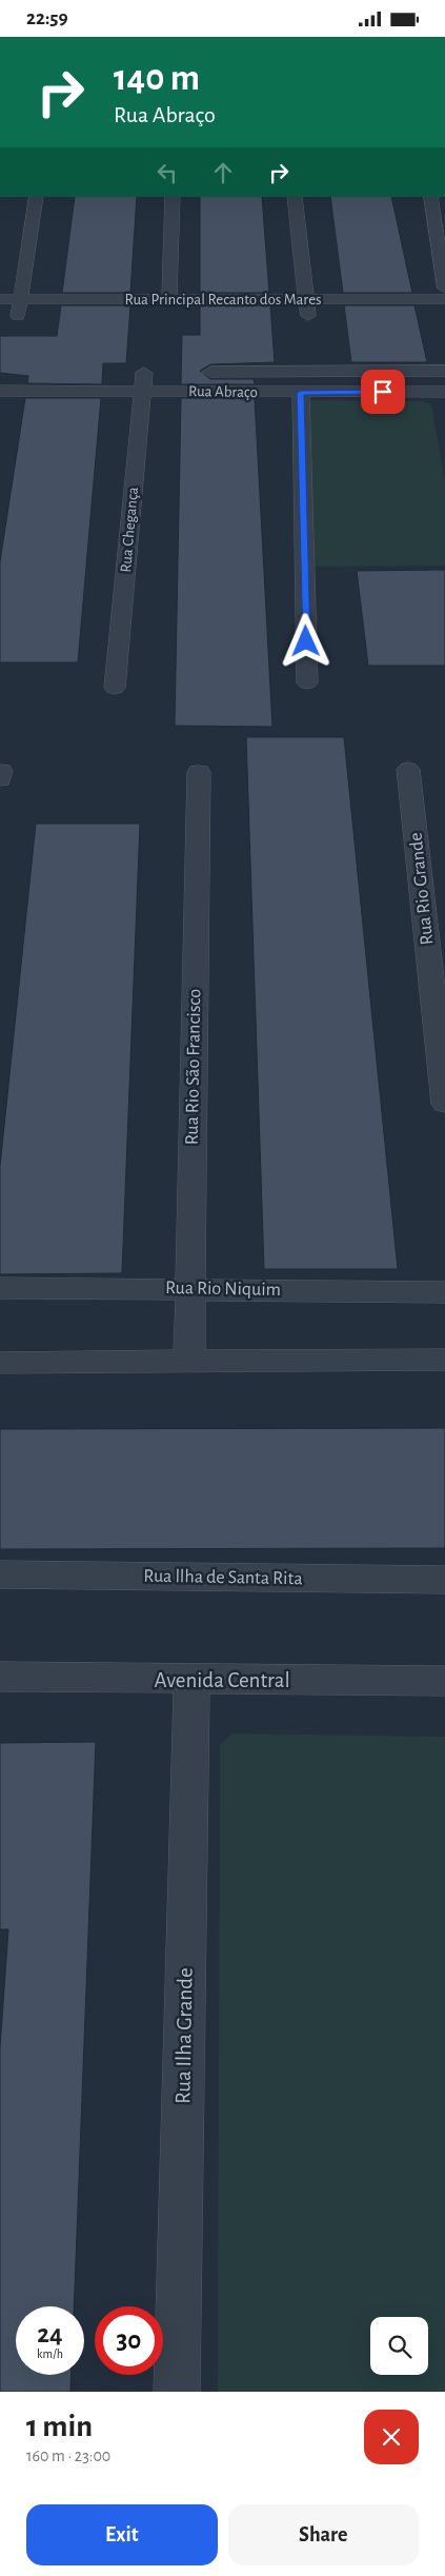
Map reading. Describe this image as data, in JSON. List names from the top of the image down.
{
  "streets": {
    "street": [
      "Rua Principal Recanto dos Mares",
      "Rua Abraço",
      "Rua Chegança",
      "Rua Rio Grande",
      "Rua Rio São Francisco",
      "Rua Rio Niquim",
      "Rua llha de Santa Rita",
      "Avenida Central",
      "Rua Ilha Grande"
    ]
  },
  "crossings": [
    ["Rua Abraço", "Rua Chegança"],
    ["Rua Rio São Francisco", "Rua Rio Niquim"],
    ["Avenida Central", "Rua Ilha Grande"]
  ],
  "page": {
    "status": "22:59",
    "turn": ["140 m", "Rua Abraço"],
    "speed": "24 km/h",
    "limit": "30",
    "heading": ["1 min", "160 m · 23:00"],
    "buttons": ["Exit", "Share"]
  }
}
